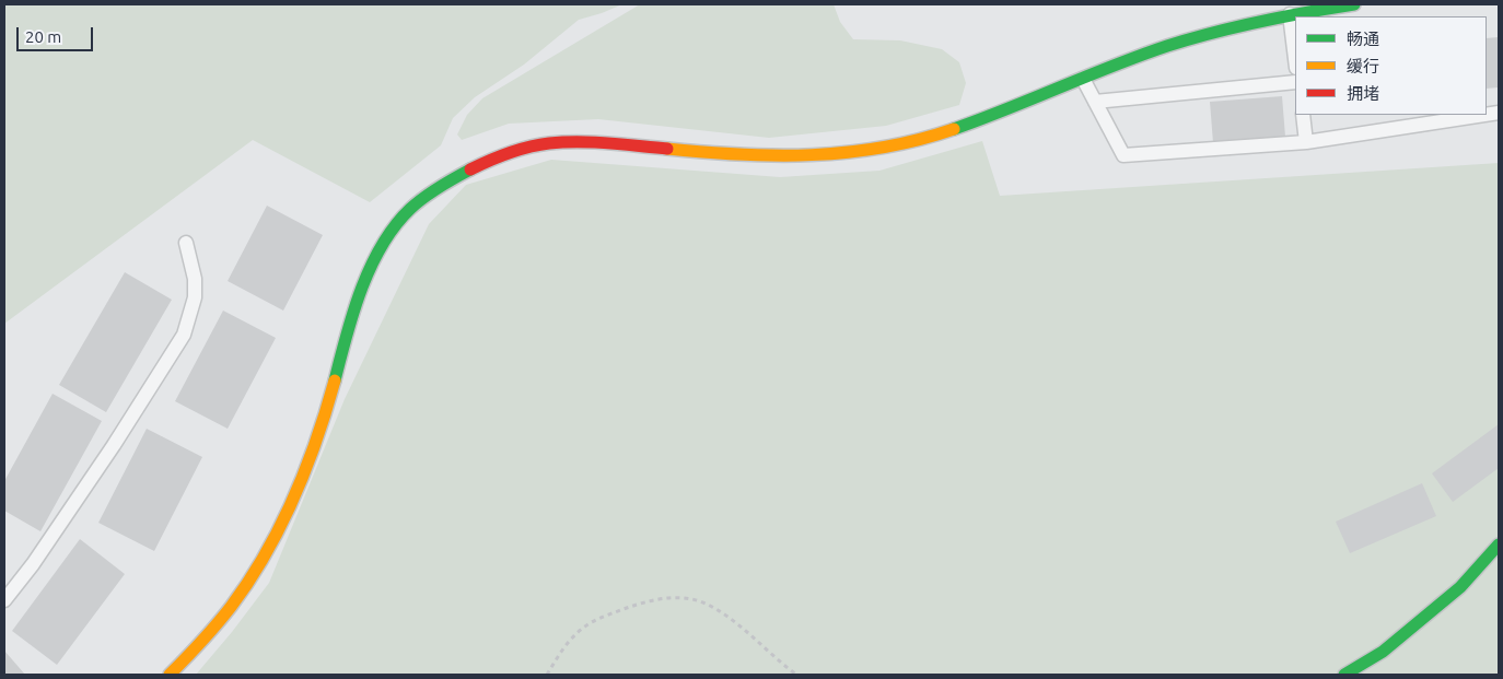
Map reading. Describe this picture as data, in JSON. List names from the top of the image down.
{
  "legend": ["畅通", "缓行", "拥堵"],
  "scale_bar": "20 m"
}
